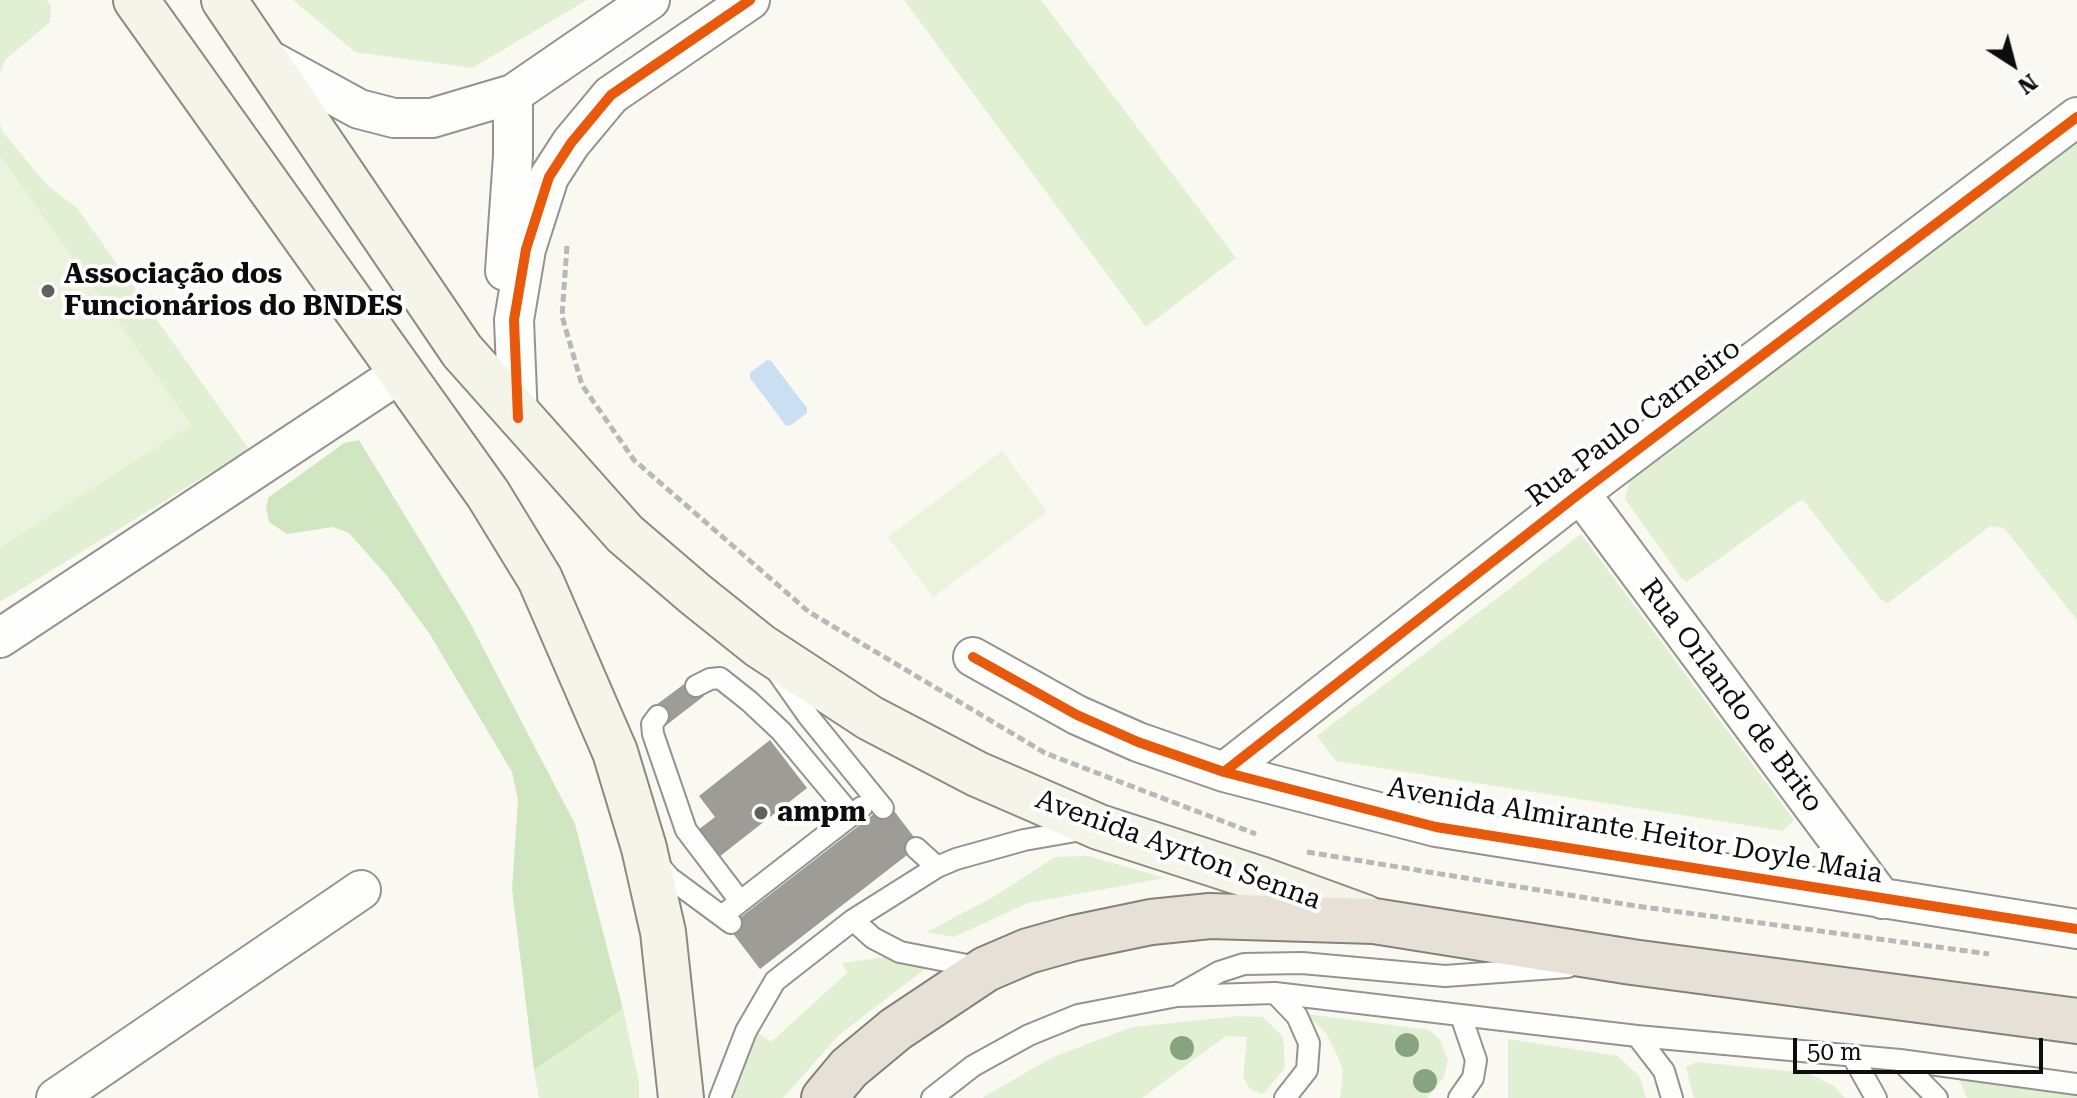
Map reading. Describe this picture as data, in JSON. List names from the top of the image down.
{
  "streets": {
    "highway": ["Avenida Ayrton Senna"],
    "street": ["Rua Paulo Carneiro", "Rua Orlando de Brito", "Avenida Almirante Heitor Doyle Maia"]
  },
  "crossings": [
    ["Rua Paulo Carneiro", "Rua Orlando de Brito"],
    ["Rua Paulo Carneiro", "Avenida Almirante Heitor Doyle Maia"],
    ["Rua Orlando de Brito", "Avenida Almirante Heitor Doyle Maia"]
  ],
  "places": ["Associação dos Funcionários do BNDES", "ampm"],
  "scale_bar": "50 m",
  "north": "bottom right"
}
